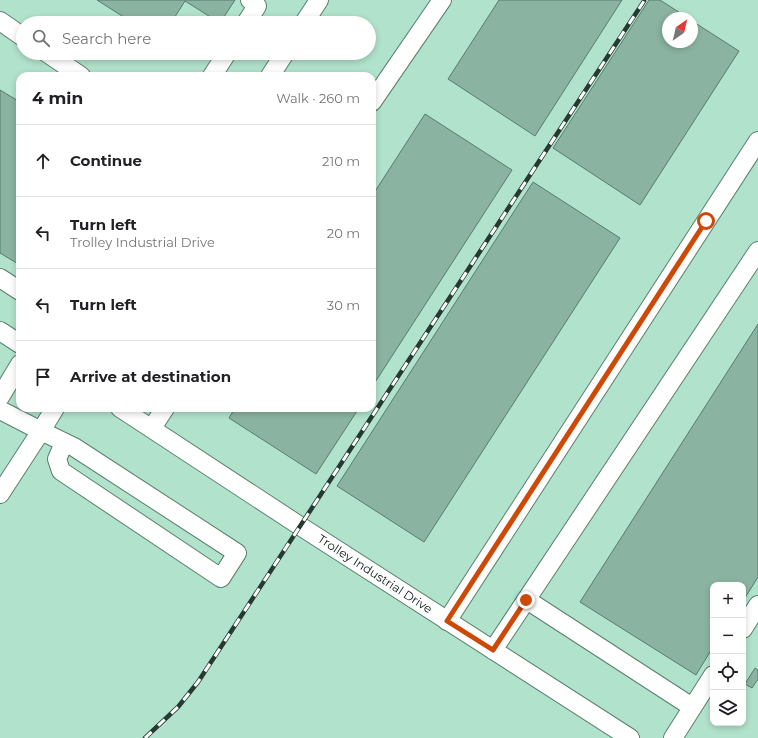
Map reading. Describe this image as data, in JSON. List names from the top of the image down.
{
  "streets": {
    "street": ["Trolley Industrial Drive"]
  },
  "north": "top right",
  "page": {
    "search": "Search here",
    "heading": ["4 min", "Walk · 260 m"],
    "list": [
      ["Continue", "210 m"],
      ["Turn left", "Trolley Industrial Drive", "20 m"],
      ["Turn left", "30 m"],
      "Arrive at destination"
    ],
    "map_buttons": ["+", "−"]
  }
}
